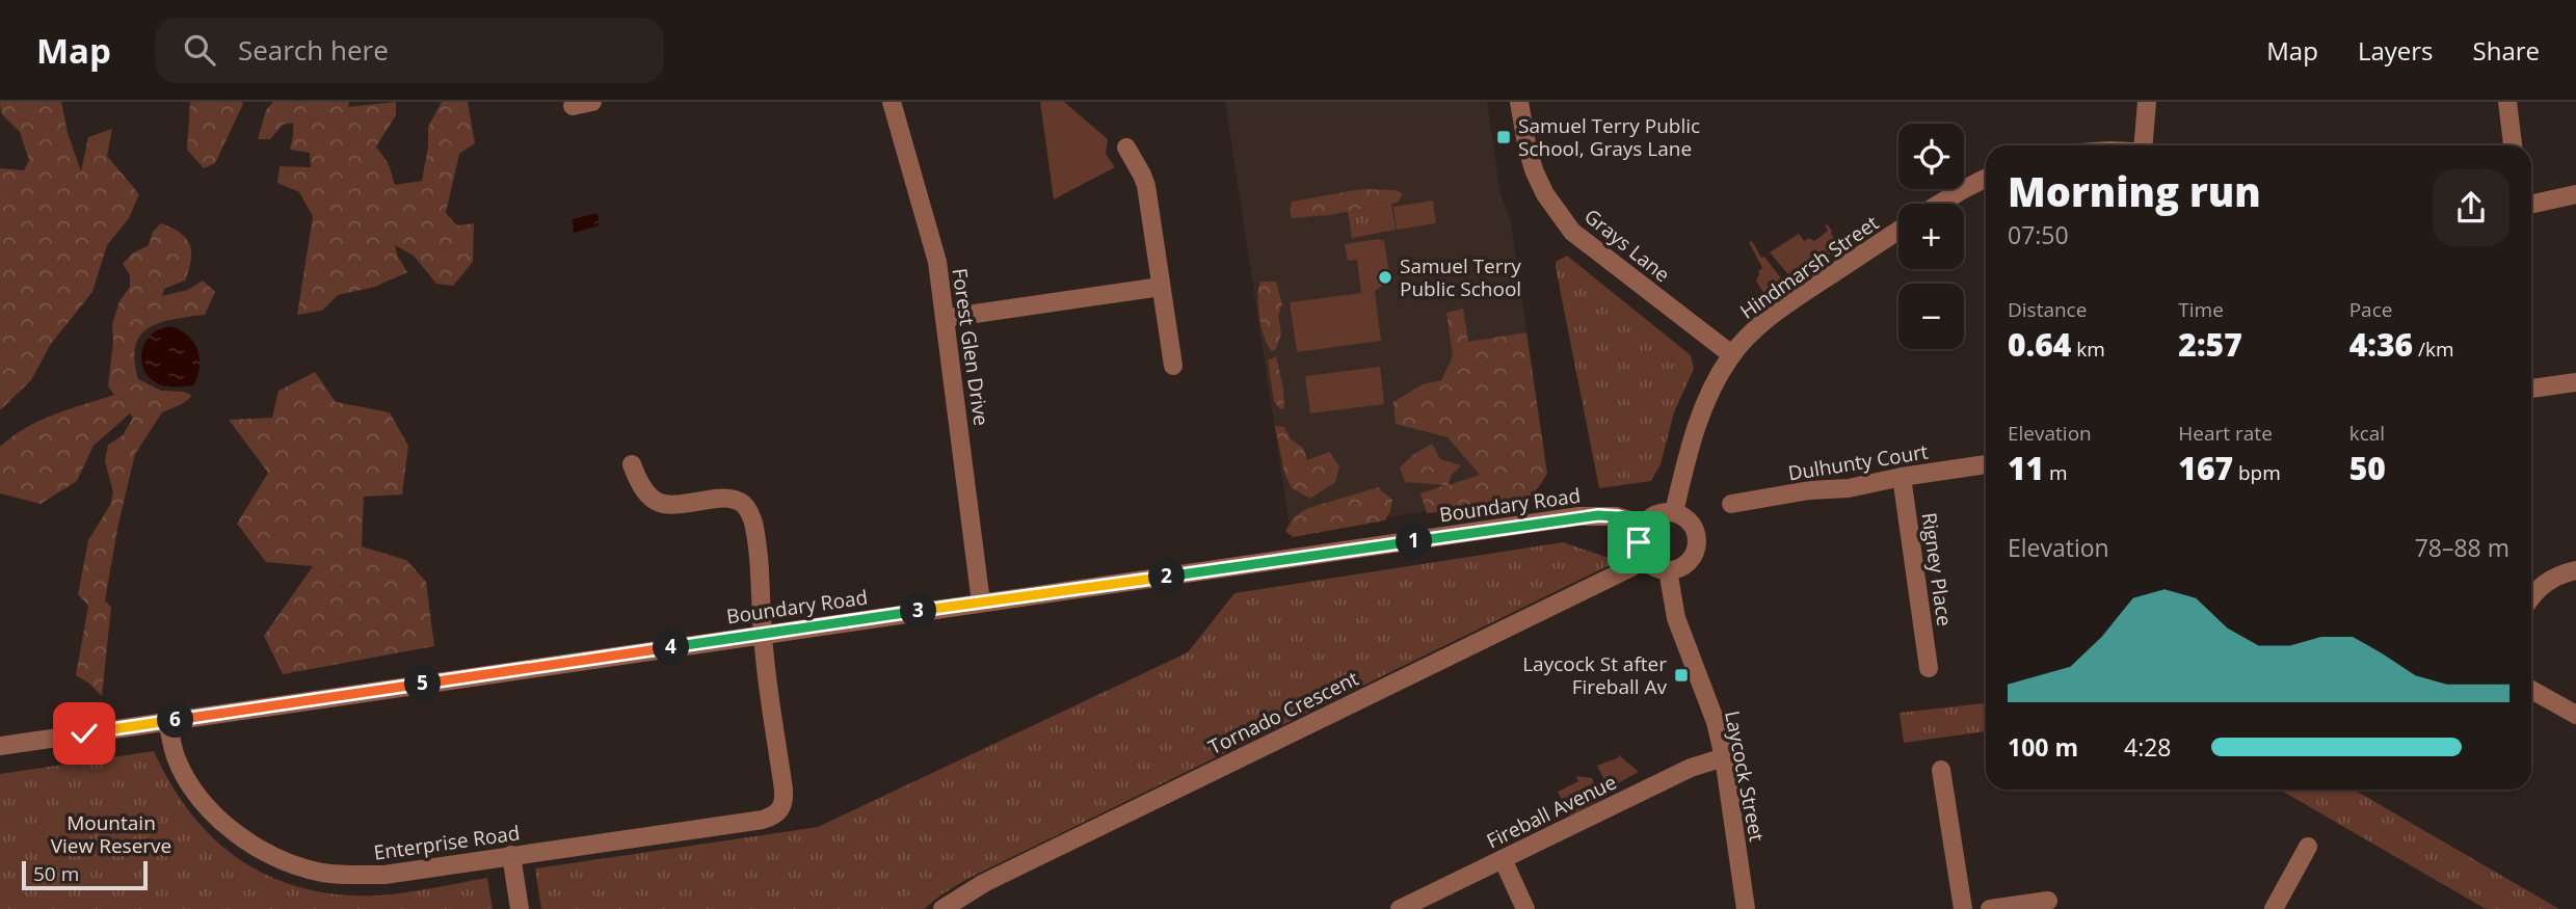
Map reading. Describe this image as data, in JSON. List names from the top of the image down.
{
  "streets": {
    "street": [
      "Grays Lane",
      "Hindmarsh Street",
      "Forest Glen Drive",
      "Dulhunty Court",
      "Boundary Road",
      "Rigney Place",
      "Tornado Crescent",
      "Laycock Street",
      "Fireball Avenue",
      "Enterprise Road"
    ]
  },
  "crossings": [
    ["Grays Lane", "Hindmarsh Street"],
    ["Hindmarsh Street", "Boundary Road"],
    ["Hindmarsh Street", "Tornado Crescent"],
    ["Hindmarsh Street", "Laycock Street"],
    ["Forest Glen Drive", "Boundary Road"],
    ["Dulhunty Court", "Rigney Place"],
    ["Boundary Road", "Tornado Crescent"],
    ["Boundary Road", "Laycock Street"],
    ["Boundary Road", "Enterprise Road"],
    ["Tornado Crescent", "Laycock Street"],
    ["Laycock Street", "Fireball Avenue"]
  ],
  "parks": ["Mountain View Reserve"],
  "places": {
    "transit": ["Samuel Terry Public School, Grays Lane", "Laycock St after Fireball Av"],
    "other": ["Samuel Terry Public School"]
  },
  "scale_bar": "50 m",
  "page": {
    "header": "Map",
    "search": "Search here",
    "nav": ["Map", "Layers", "Share"],
    "map_buttons": ["+", "−"],
    "heading": ["Morning run", "07:50"],
    "stats": [
      ["Distance", "0.64 km"],
      ["Time", "2:57"],
      ["Pace", "4:36 /km"],
      ["Elevation", "11 m"],
      ["Heart rate", "167 bpm"],
      ["kcal", "50"]
    ],
    "chart": ["Elevation", "78–88 m"],
    "pins": [
      "1",
      "2",
      "3",
      "4",
      "5",
      "6"
    ],
    "list": [
      {
        "name": "100 m",
        "note": "4:28"
      }
    ],
    "scale": "50 m"
  }
}
